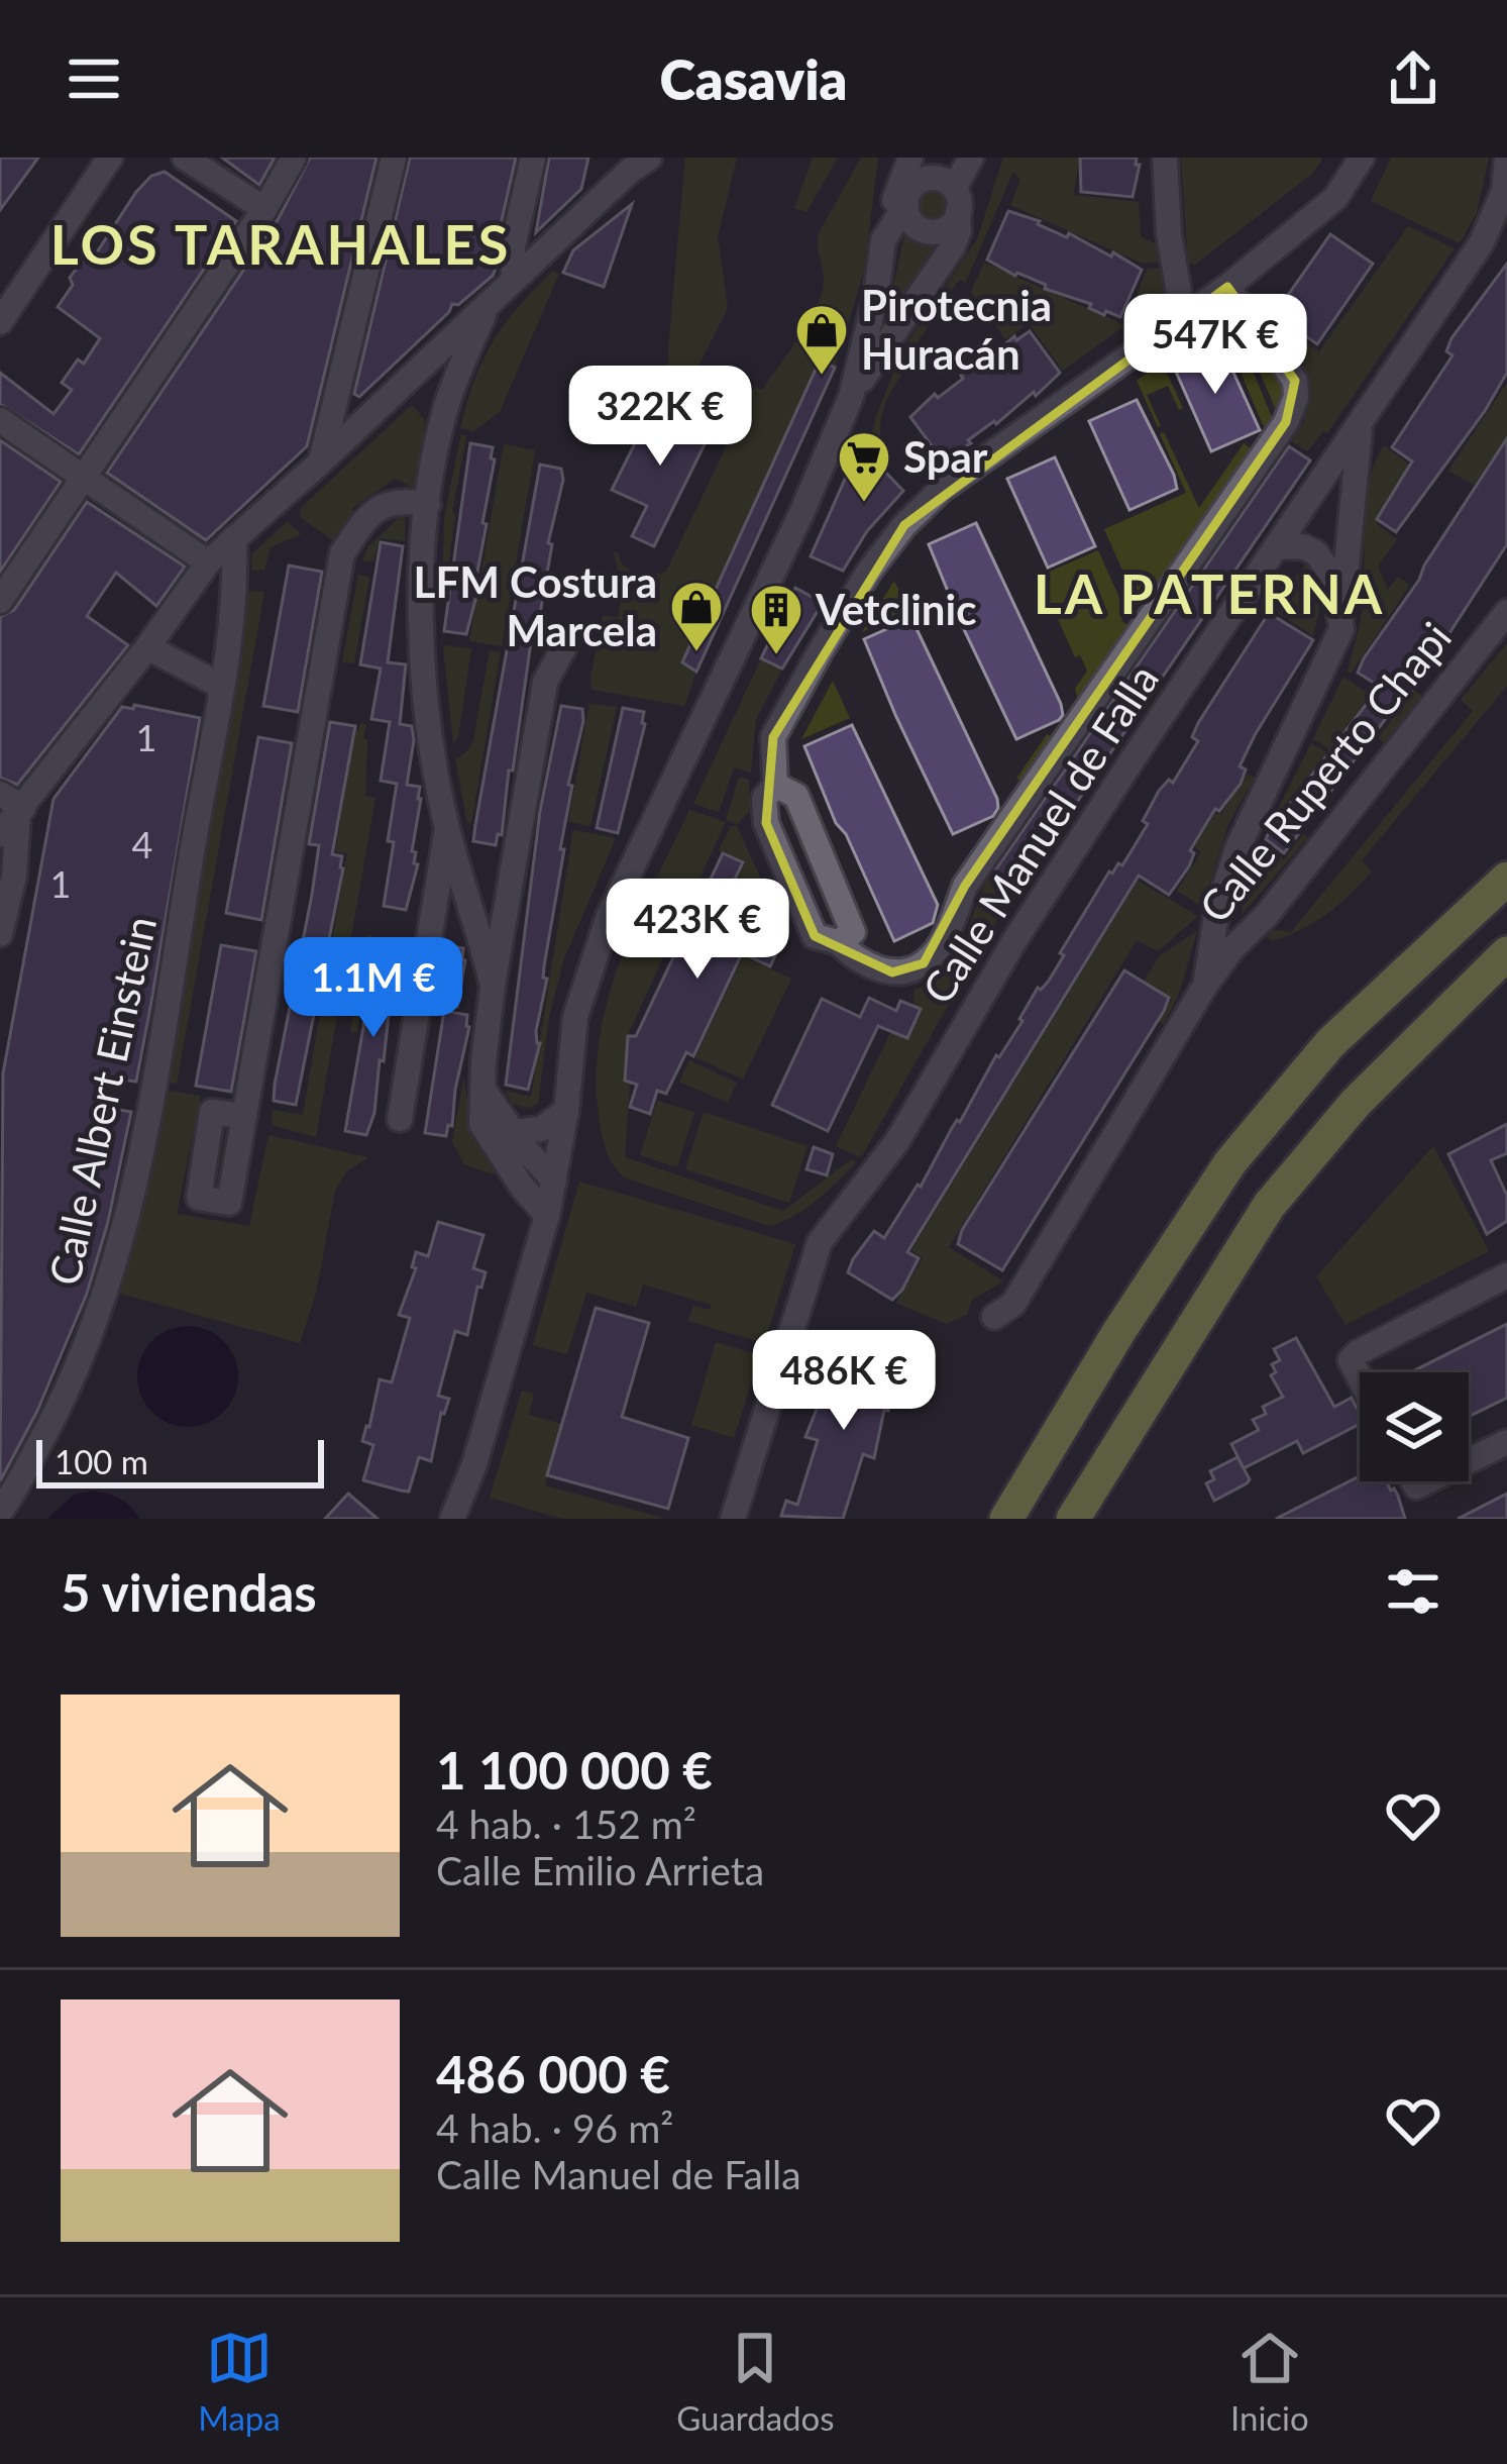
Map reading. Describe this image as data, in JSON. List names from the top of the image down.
{
  "streets": {
    "street": ["Calle Ruperto Chapi", "Calle Manuel de Falla", "Calle Albert Einstein"]
  },
  "districts": ["LOS TARAHALES", "LA PATERNA"],
  "places": {
    "shop": ["Pirotecnia Huracán", "LFM Costura Marcela"],
    "supermarket": ["Spar"],
    "building": ["Vetclinic"]
  },
  "house_numbers": ["1", "4", "1"],
  "scale_bar": "100 m",
  "page": {
    "header": "Casavia",
    "price": [
      "547K €",
      "322K €",
      "423K €",
      "1.1M €",
      "486K €"
    ],
    "scale": "100 m",
    "heading": "5 viviendas",
    "list": [
      {
        "name": "1 100 000 €",
        "note": "4 hab. · 152 m² · Calle Emilio Arrieta"
      },
      {
        "name": "486 000 €",
        "note": "4 hab. · 96 m² · Calle Manuel de Falla"
      }
    ],
    "tabs": ["Mapa", "Guardados", "Inicio"]
  }
}
